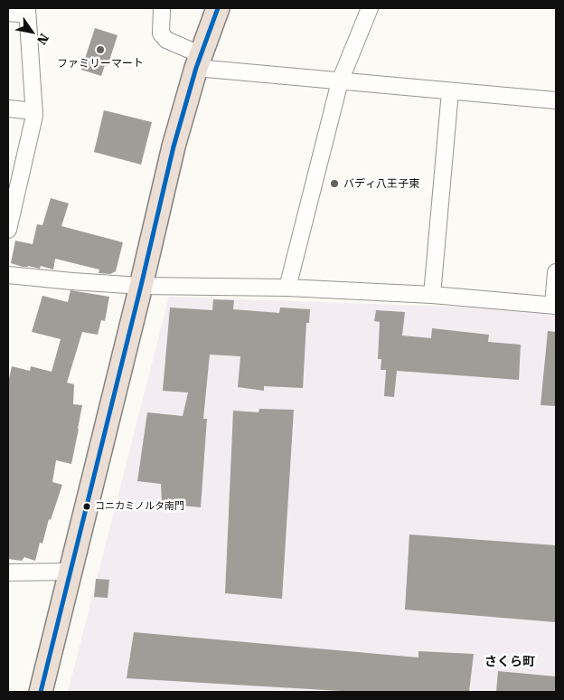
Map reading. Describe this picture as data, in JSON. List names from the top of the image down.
{
  "districts": ["さくら町"],
  "places": ["ファミリーマート", "バディ八王子東", "コニカミノルタ南門"],
  "north": "bottom right"
}
